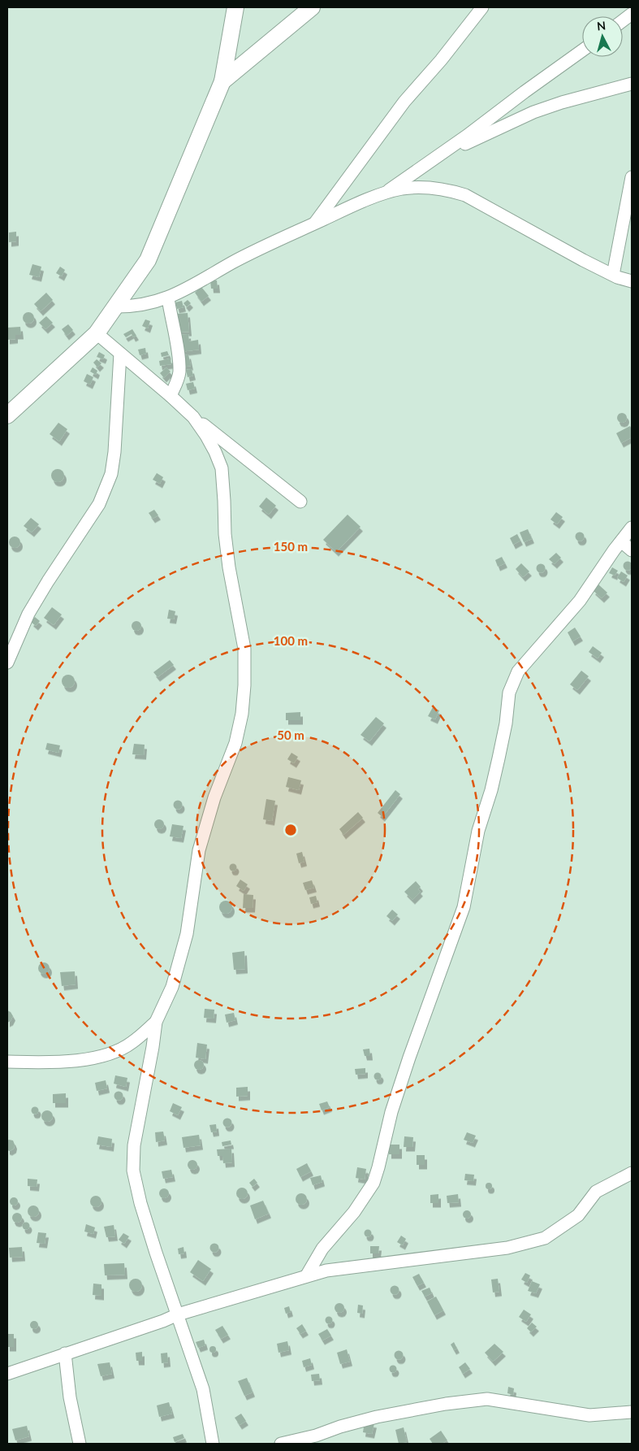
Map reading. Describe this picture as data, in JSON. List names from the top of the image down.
{
  "north": "top",
  "rings": ["150 m", "100 m", "50 m"]
}
